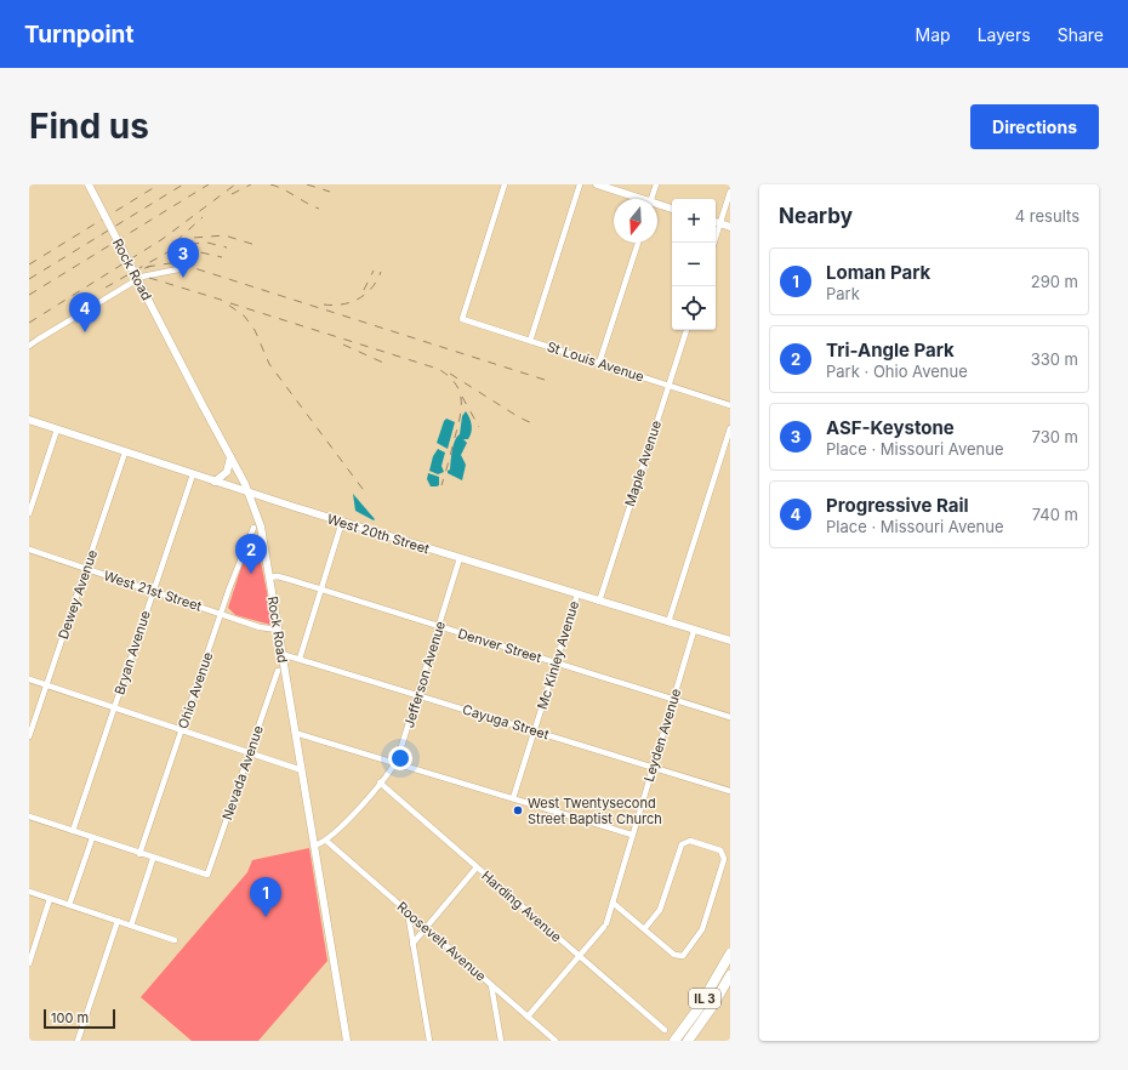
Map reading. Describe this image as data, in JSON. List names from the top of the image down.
{
  "streets": {
    "highway": ["IL 3"],
    "main road": ["Rock Road", "West 20th Street"],
    "street": [
      "St Louis Avenue",
      "Maple Avenue",
      "West 21st Street",
      "Dewey Avenue",
      "Denver Street",
      "Bryan Avenue",
      "Mc Kinley Avenue",
      "Jefferson Avenue",
      "Ohio Avenue",
      "Cayuga Street",
      "Leyden Avenue",
      "Nevada Avenue",
      "Harding Avenue",
      "Roosevelt Avenue"
    ]
  },
  "crossings": [
    ["Rock Road", "West 20th Street"],
    ["Rock Road", "West 21st Street"],
    ["Rock Road", "Denver Street"],
    ["Rock Road", "Jefferson Avenue"],
    ["Rock Road", "Cayuga Street"],
    ["St Louis Avenue", "Maple Avenue"],
    ["Maple Avenue", "West 20th Street"],
    ["West 20th Street", "Dewey Avenue"],
    ["West 20th Street", "Bryan Avenue"],
    ["West 20th Street", "Mc Kinley Avenue"],
    ["West 20th Street", "Jefferson Avenue"],
    ["West 20th Street", "Leyden Avenue"],
    ["West 21st Street", "Dewey Avenue"],
    ["West 21st Street", "Bryan Avenue"],
    ["West 21st Street", "Ohio Avenue"],
    ["Denver Street", "Mc Kinley Avenue"],
    ["Denver Street", "Jefferson Avenue"],
    ["Denver Street", "Leyden Avenue"],
    ["Mc Kinley Avenue", "Cayuga Street"],
    ["Jefferson Avenue", "Cayuga Street"],
    ["Jefferson Avenue", "Harding Avenue"],
    ["Jefferson Avenue", "Roosevelt Avenue"],
    ["Cayuga Street", "Leyden Avenue"],
    ["Leyden Avenue", "Harding Avenue"]
  ],
  "places": ["West Twentysecond Street Baptist Church"],
  "scale_bar": "100 m",
  "north": "bottom",
  "page": {
    "header": "Turnpoint",
    "nav": ["Map", "Layers", "Share"],
    "buttons": "Directions",
    "title": "Find us",
    "heading": ["Nearby", "4 results"],
    "map_buttons": ["+", "−"],
    "pins": [
      "3",
      "4",
      "2",
      "1"
    ],
    "list": [
      {
        "mark": "1",
        "name": "Loman Park",
        "note": "Park",
        "value": "290 m"
      },
      {
        "mark": "2",
        "name": "Tri-Angle Park",
        "note": "Park · Ohio Avenue",
        "value": "330 m"
      },
      {
        "mark": "3",
        "name": "ASF-Keystone",
        "note": "Place · Missouri Avenue",
        "value": "730 m"
      },
      {
        "mark": "4",
        "name": "Progressive Rail",
        "note": "Place · Missouri Avenue",
        "value": "740 m"
      }
    ],
    "scale": "100 m"
  }
}
